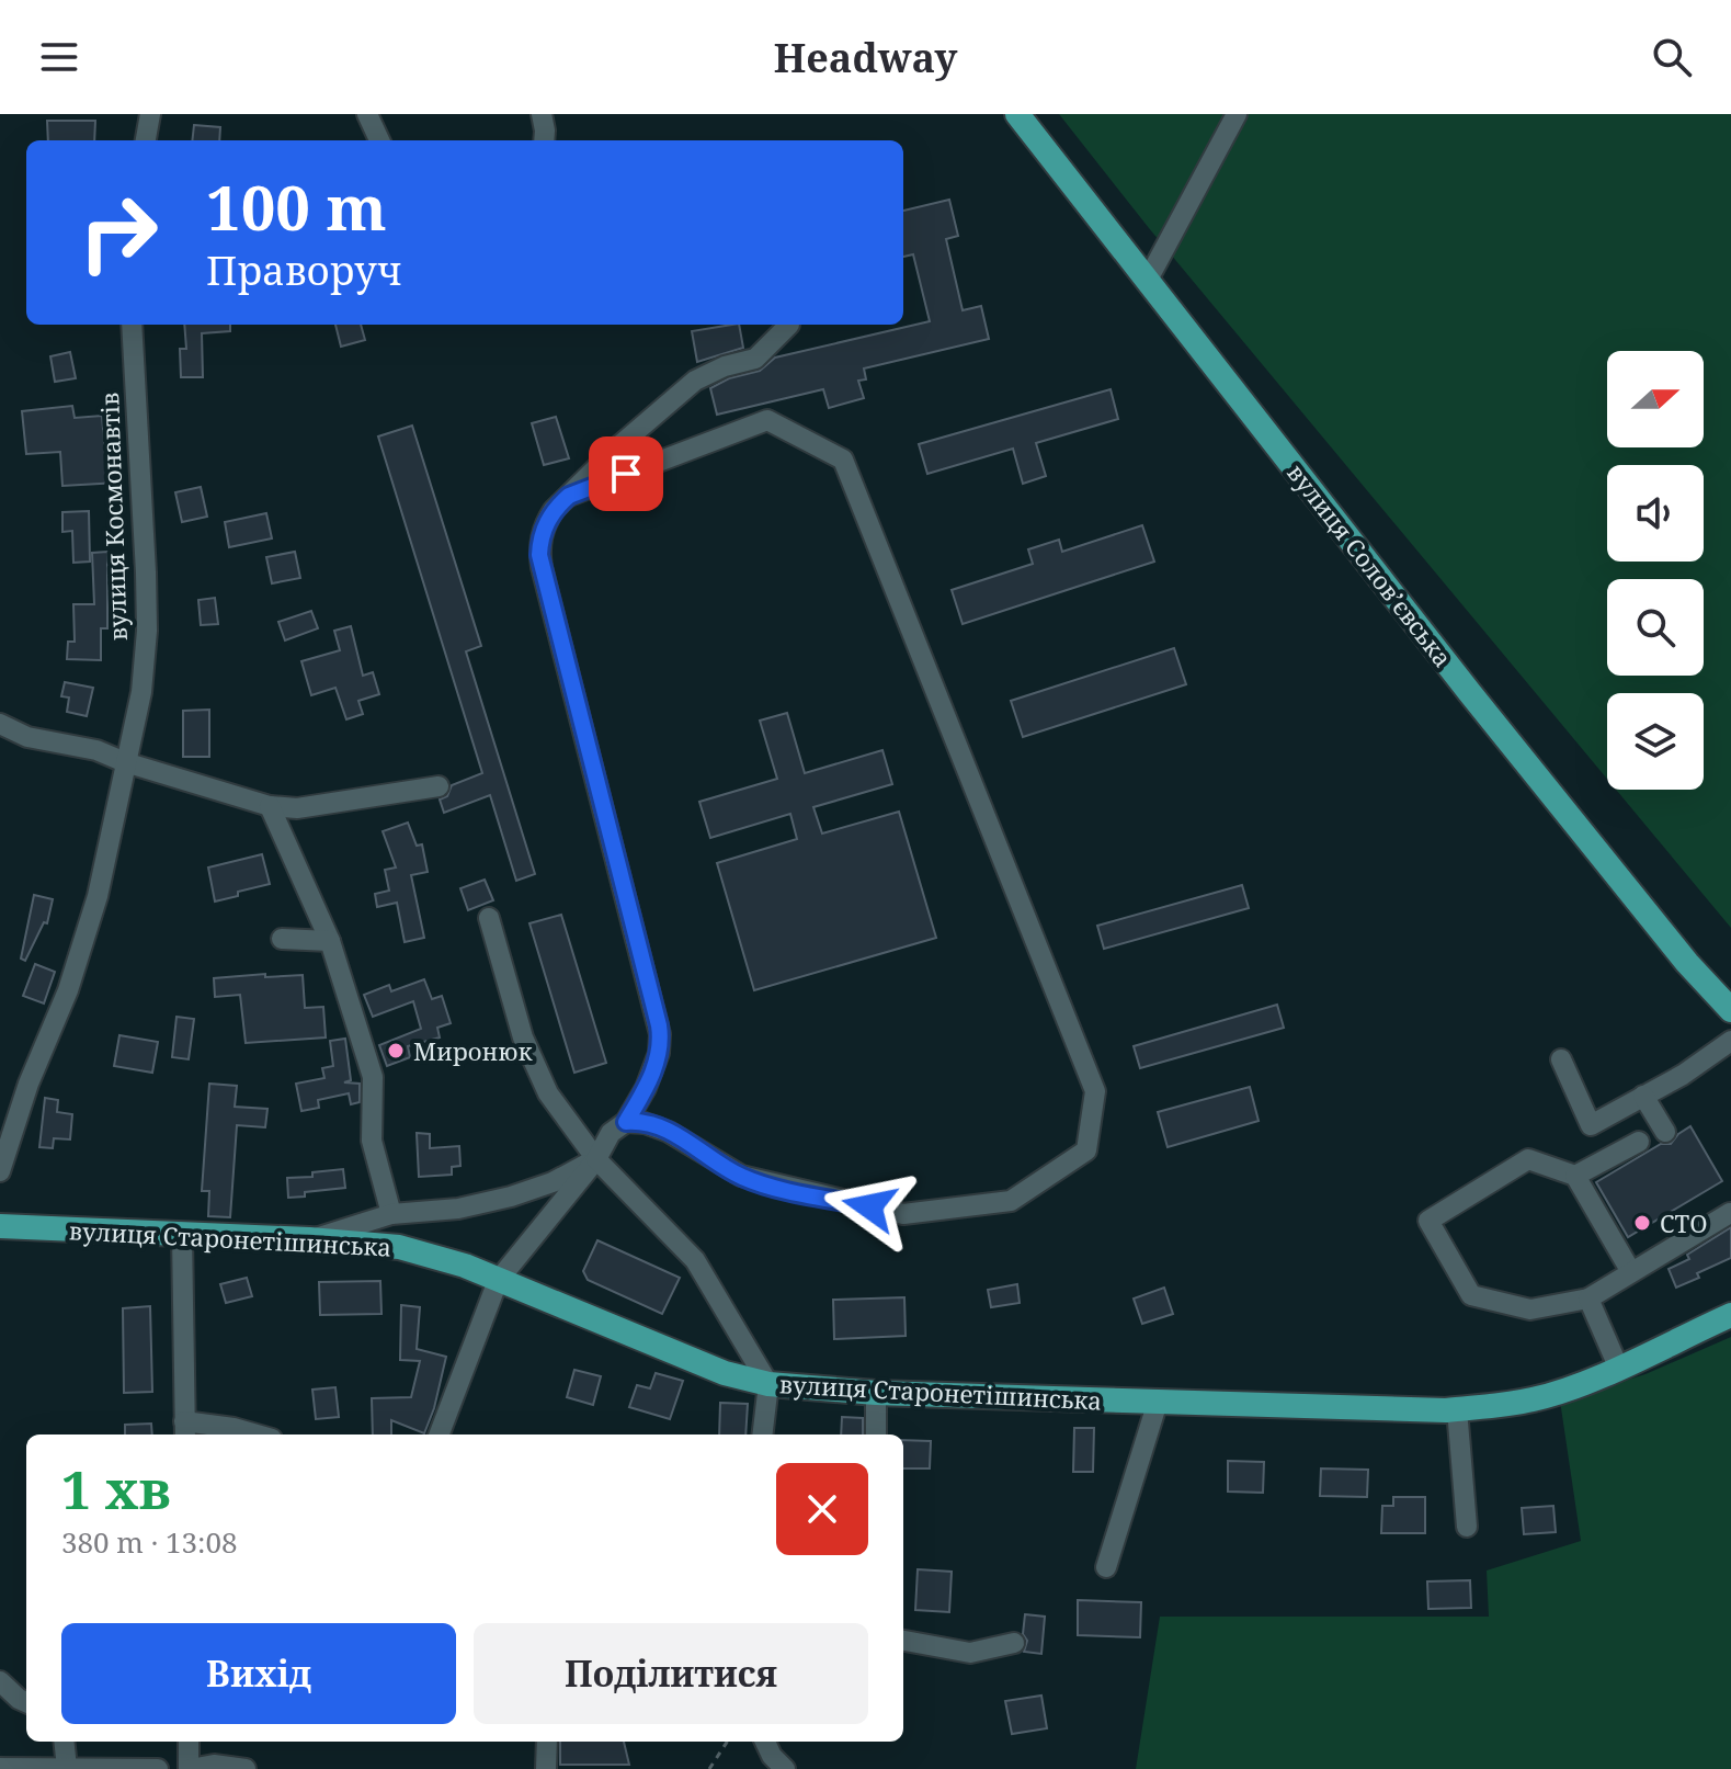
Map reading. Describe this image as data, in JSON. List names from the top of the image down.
{
  "streets": {
    "main road": ["вулиця Соловʼєвська", "вулиця Старонетішинська"],
    "street": ["вулиця Космонавтів"]
  },
  "places": ["Миронюк", "СТО"],
  "north": "right",
  "page": {
    "header": "Headway",
    "turn": ["100 m", "Праворуч"],
    "heading": ["1 хв", "380 m · 13:08"],
    "buttons": ["Вихід", "Поділитися"]
  }
}
